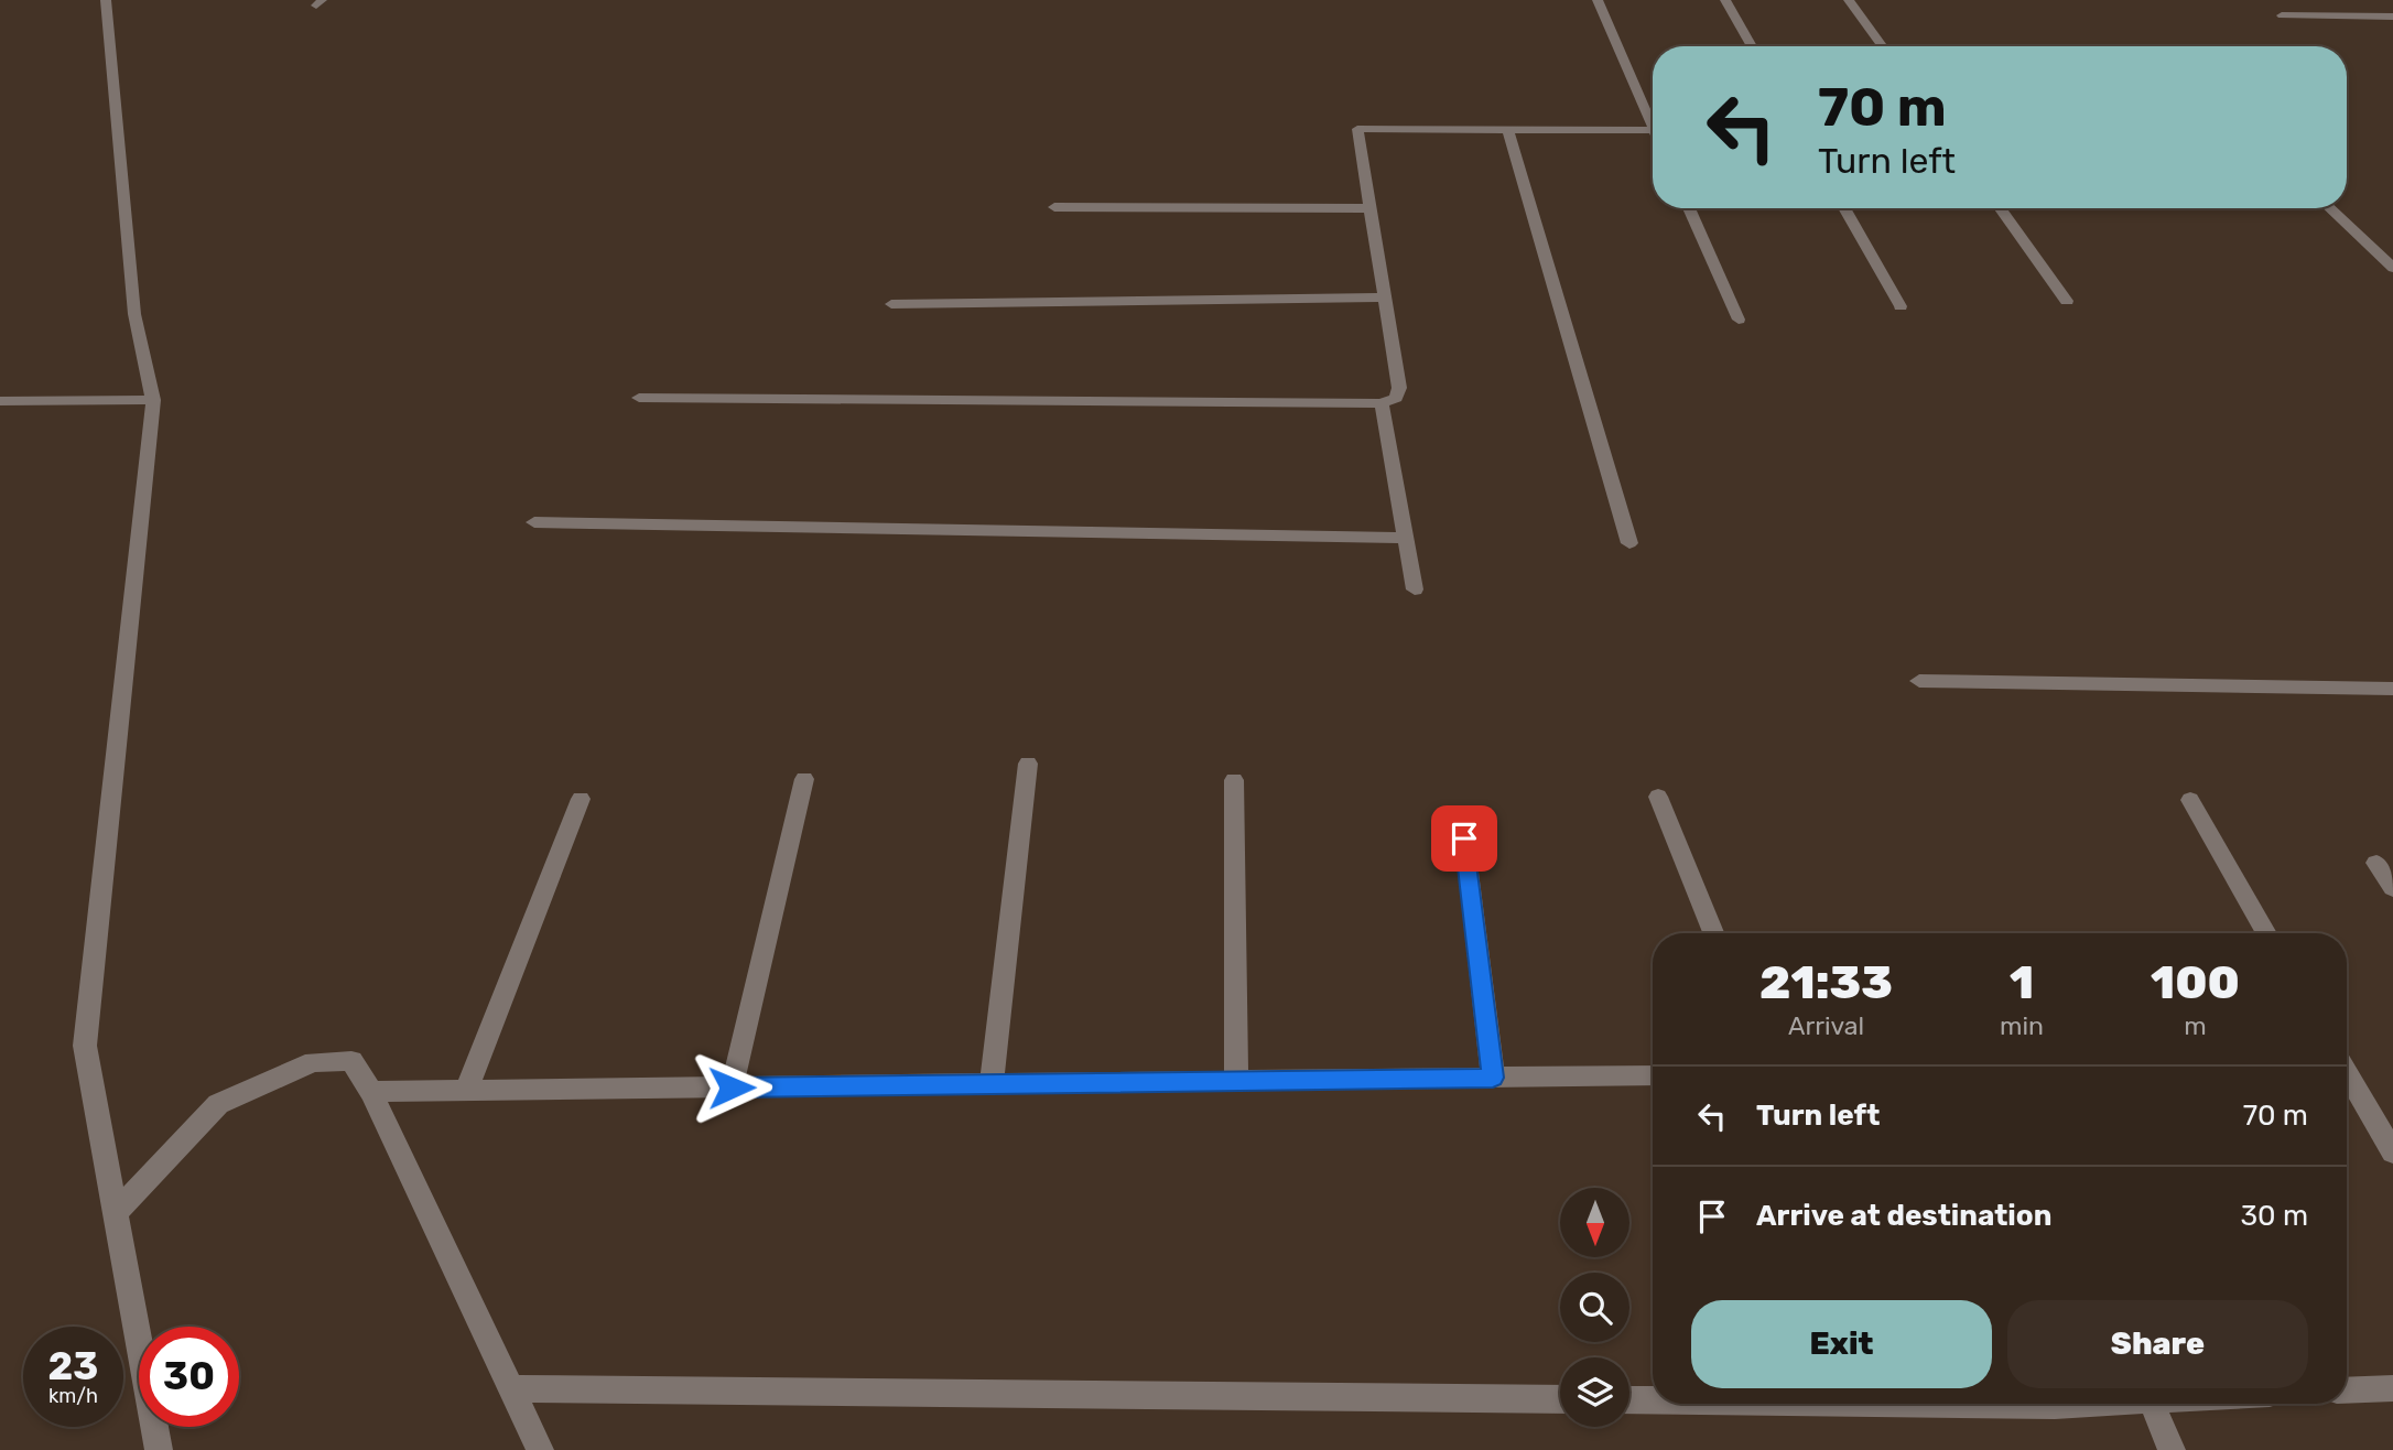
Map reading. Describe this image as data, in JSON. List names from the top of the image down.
{
  "north": "bottom",
  "page": {
    "turn": ["70 m", "Turn left"],
    "eta": [
      "21:33",
      "Arrival",
      "1",
      "min",
      "100",
      "m"
    ],
    "list": [
      {
        "name": "Turn left",
        "value": "70 m"
      },
      {
        "name": "Arrive at destination",
        "value": "30 m"
      }
    ],
    "buttons": ["Exit", "Share"],
    "speed": "23 km/h",
    "limit": "30"
  }
}
